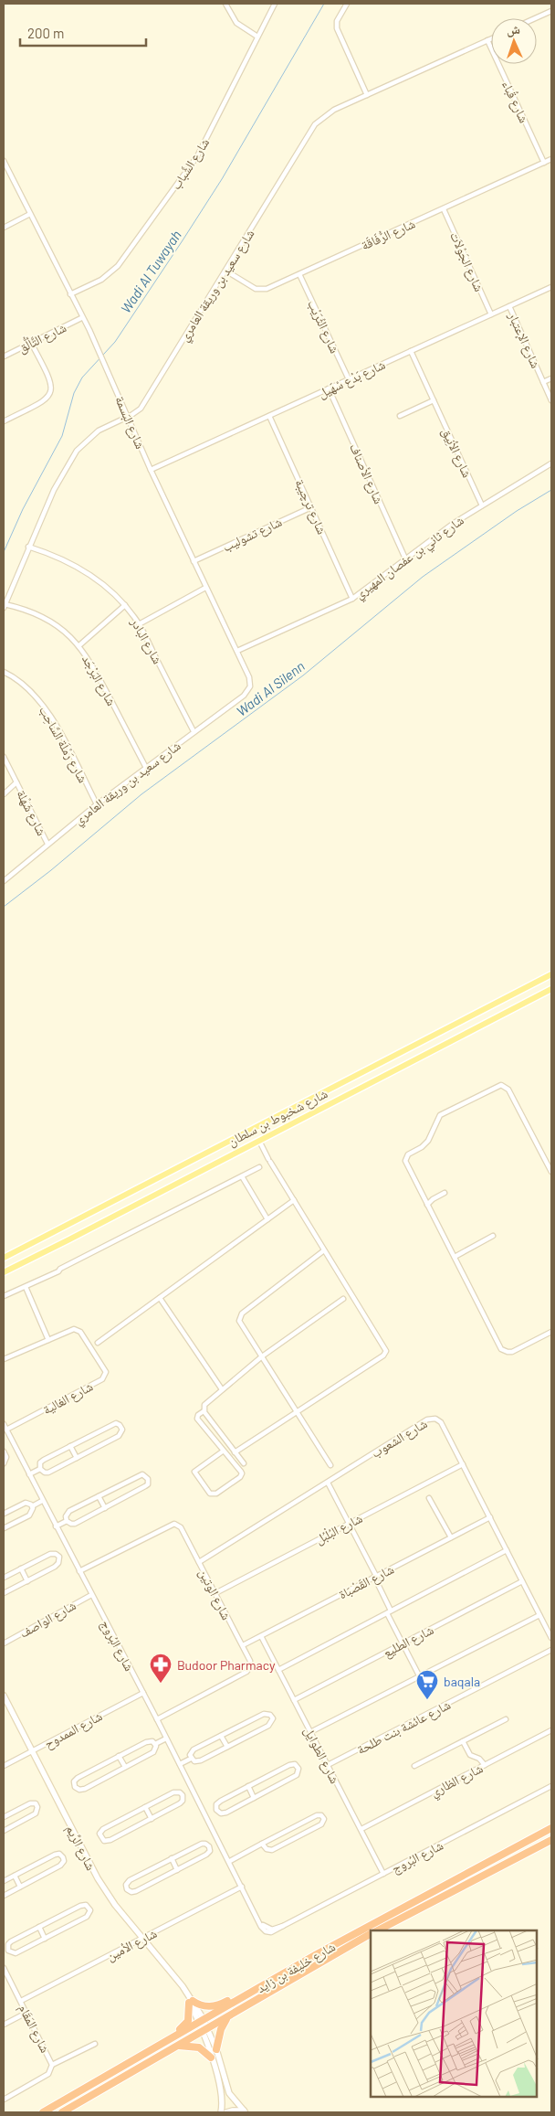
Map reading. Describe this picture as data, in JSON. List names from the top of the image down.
{
  "streets": {
    "highway": ["شارع خليفة بن زايد"],
    "main road": ["شارع شخبوط بن سلطان"],
    "street": [
      "شارع قُباء",
      "شارع الشَّباب",
      "شارع الرُّفَاقَة",
      "شارع الجَوْلاَت",
      "شارع سعيد بن وريقة العامري",
      "شارع الثُرَيْب",
      "شارع التَّألُّق",
      "شارع الإعتبار",
      "شارع بَدْع سْهَيل",
      "شارع البَسمة",
      "شارع الأنِيق",
      "شارع الأصناف",
      "شارع ترچيبة",
      "شارع تشوليب",
      "شارع ثاني بن عفصان المهيري",
      "شارع البادر",
      "شارع البَرْجَد",
      "شارع رَمْلَة السَّاحِب",
      "شارع شَهْلة",
      "شارع الغالية",
      "شارع الشعوب",
      "شارع البُلْبُل",
      "شارع القَصْبَاة",
      "شارع الوتين",
      "شارع الواصف",
      "شارع الطليع",
      "شارع البُروج",
      "شارع عائشة بنت طلحة",
      "شارع الممدوح",
      "شارع الطوايل",
      "شارع الظاري",
      "شارع الرِّيم",
      "شارع الأمين",
      "شارع المَقَام"
    ]
  },
  "crossings": [
    ["شارع قُباء", "شارع الرُّفَاقَة"],
    ["شارع قُباء", "شارع سعيد بن وريقة العامري"],
    ["شارع الشَّباب", "شارع البَسمة"],
    ["شارع الرُّفَاقَة", "شارع الجَوْلاَت"],
    ["شارع الرُّفَاقَة", "شارع سعيد بن وريقة العامري"],
    ["شارع الرُّفَاقَة", "شارع الثُرَيْب"],
    ["شارع الجَوْلاَت", "شارع بَدْع سْهَيل"],
    ["شارع سعيد بن وريقة العامري", "شارع البَسمة"],
    ["شارع سعيد بن وريقة العامري", "شارع البادر"],
    ["شارع سعيد بن وريقة العامري", "شارع البَرْجَد"],
    ["شارع سعيد بن وريقة العامري", "شارع رَمْلَة السَّاحِب"],
    ["شارع سعيد بن وريقة العامري", "شارع شَهْلة"],
    ["شارع الثُرَيْب", "شارع بَدْع سْهَيل"],
    ["شارع التَّألُّق", "شارع البَسمة"],
    ["شارع الإعتبار", "شارع بَدْع سْهَيل"],
    ["شارع بَدْع سْهَيل", "شارع البَسمة"],
    ["شارع بَدْع سْهَيل", "شارع الأنِيق"],
    ["شارع بَدْع سْهَيل", "شارع الأصناف"],
    ["شارع بَدْع سْهَيل", "شارع ترچيبة"],
    ["شارع البَسمة", "شارع تشوليب"],
    ["شارع البَسمة", "شارع ثاني بن عفصان المهيري"],
    ["شارع الأنِيق", "شارع ثاني بن عفصان المهيري"],
    ["شارع الأصناف", "شارع ثاني بن عفصان المهيري"],
    ["شارع ترچيبة", "شارع تشوليب"],
    ["شارع ترچيبة", "شارع ثاني بن عفصان المهيري"],
    ["شارع الغالية", "شارع البُروج"],
    ["شارع الشعوب", "شارع البُلْبُل"],
    ["شارع الشعوب", "شارع القَصْبَاة"],
    ["شارع الشعوب", "شارع الوتين"],
    ["شارع الشعوب", "شارع الطليع"],
    ["شارع البُلْبُل", "شارع الوتين"],
    ["شارع القَصْبَاة", "شارع الوتين"],
    ["شارع القَصْبَاة", "شارع الطوايل"],
    ["شارع الوتين", "شارع البُروج"],
    ["شارع الواصف", "شارع البُروج"],
    ["شارع الطليع", "شارع الطوايل"],
    ["شارع البُروج", "شارع الممدوح"],
    ["شارع البُروج", "شارع الطوايل"],
    ["شارع البُروج", "شارع الأمين"],
    ["شارع عائشة بنت طلحة", "شارع الطوايل"],
    ["شارع الممدوح", "شارع الرِّيم"],
    ["شارع الطوايل", "شارع الظاري"],
    ["شارع الرِّيم", "شارع الأمين"],
    ["شارع الرِّيم", "شارع خليفة بن زايد"],
    ["شارع الأمين", "شارع المَقَام"]
  ],
  "water": ["Wadi Al Tuwayah", "Wadi Al Silenn"],
  "places": {
    "pharmacy": ["Budoor Pharmacy"],
    "supermarket": ["baqala"]
  },
  "scale_bar": "200 m",
  "north": "top"
}
